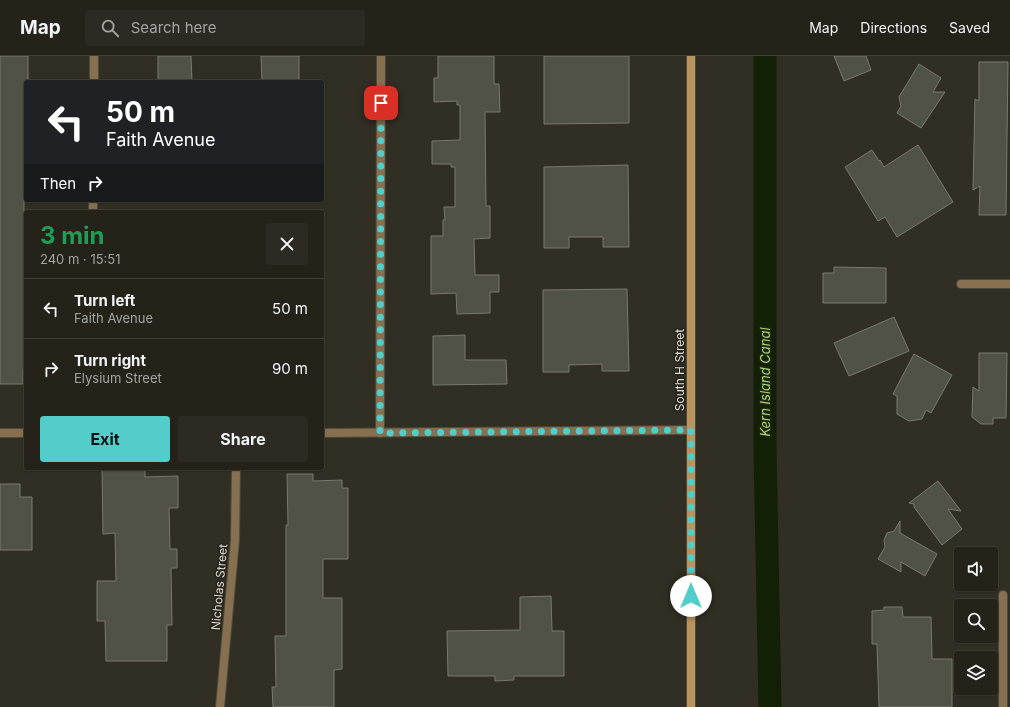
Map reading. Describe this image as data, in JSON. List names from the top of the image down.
{
  "streets": {
    "street": ["South H Street", "Nicholas Street"]
  },
  "water": ["Kern Island Canal"],
  "page": {
    "header": "Map",
    "search": "Search here",
    "nav": ["Map", "Directions", "Saved"],
    "turn": ["50 m", "Faith Avenue"],
    "then": "Then",
    "heading": ["3 min", "240 m · 15:51"],
    "list": [
      {
        "name": "Turn left",
        "note": "Faith Avenue",
        "value": "50 m"
      },
      {
        "name": "Turn right",
        "note": "Elysium Street",
        "value": "90 m"
      }
    ],
    "buttons": ["Exit", "Share"]
  }
}
